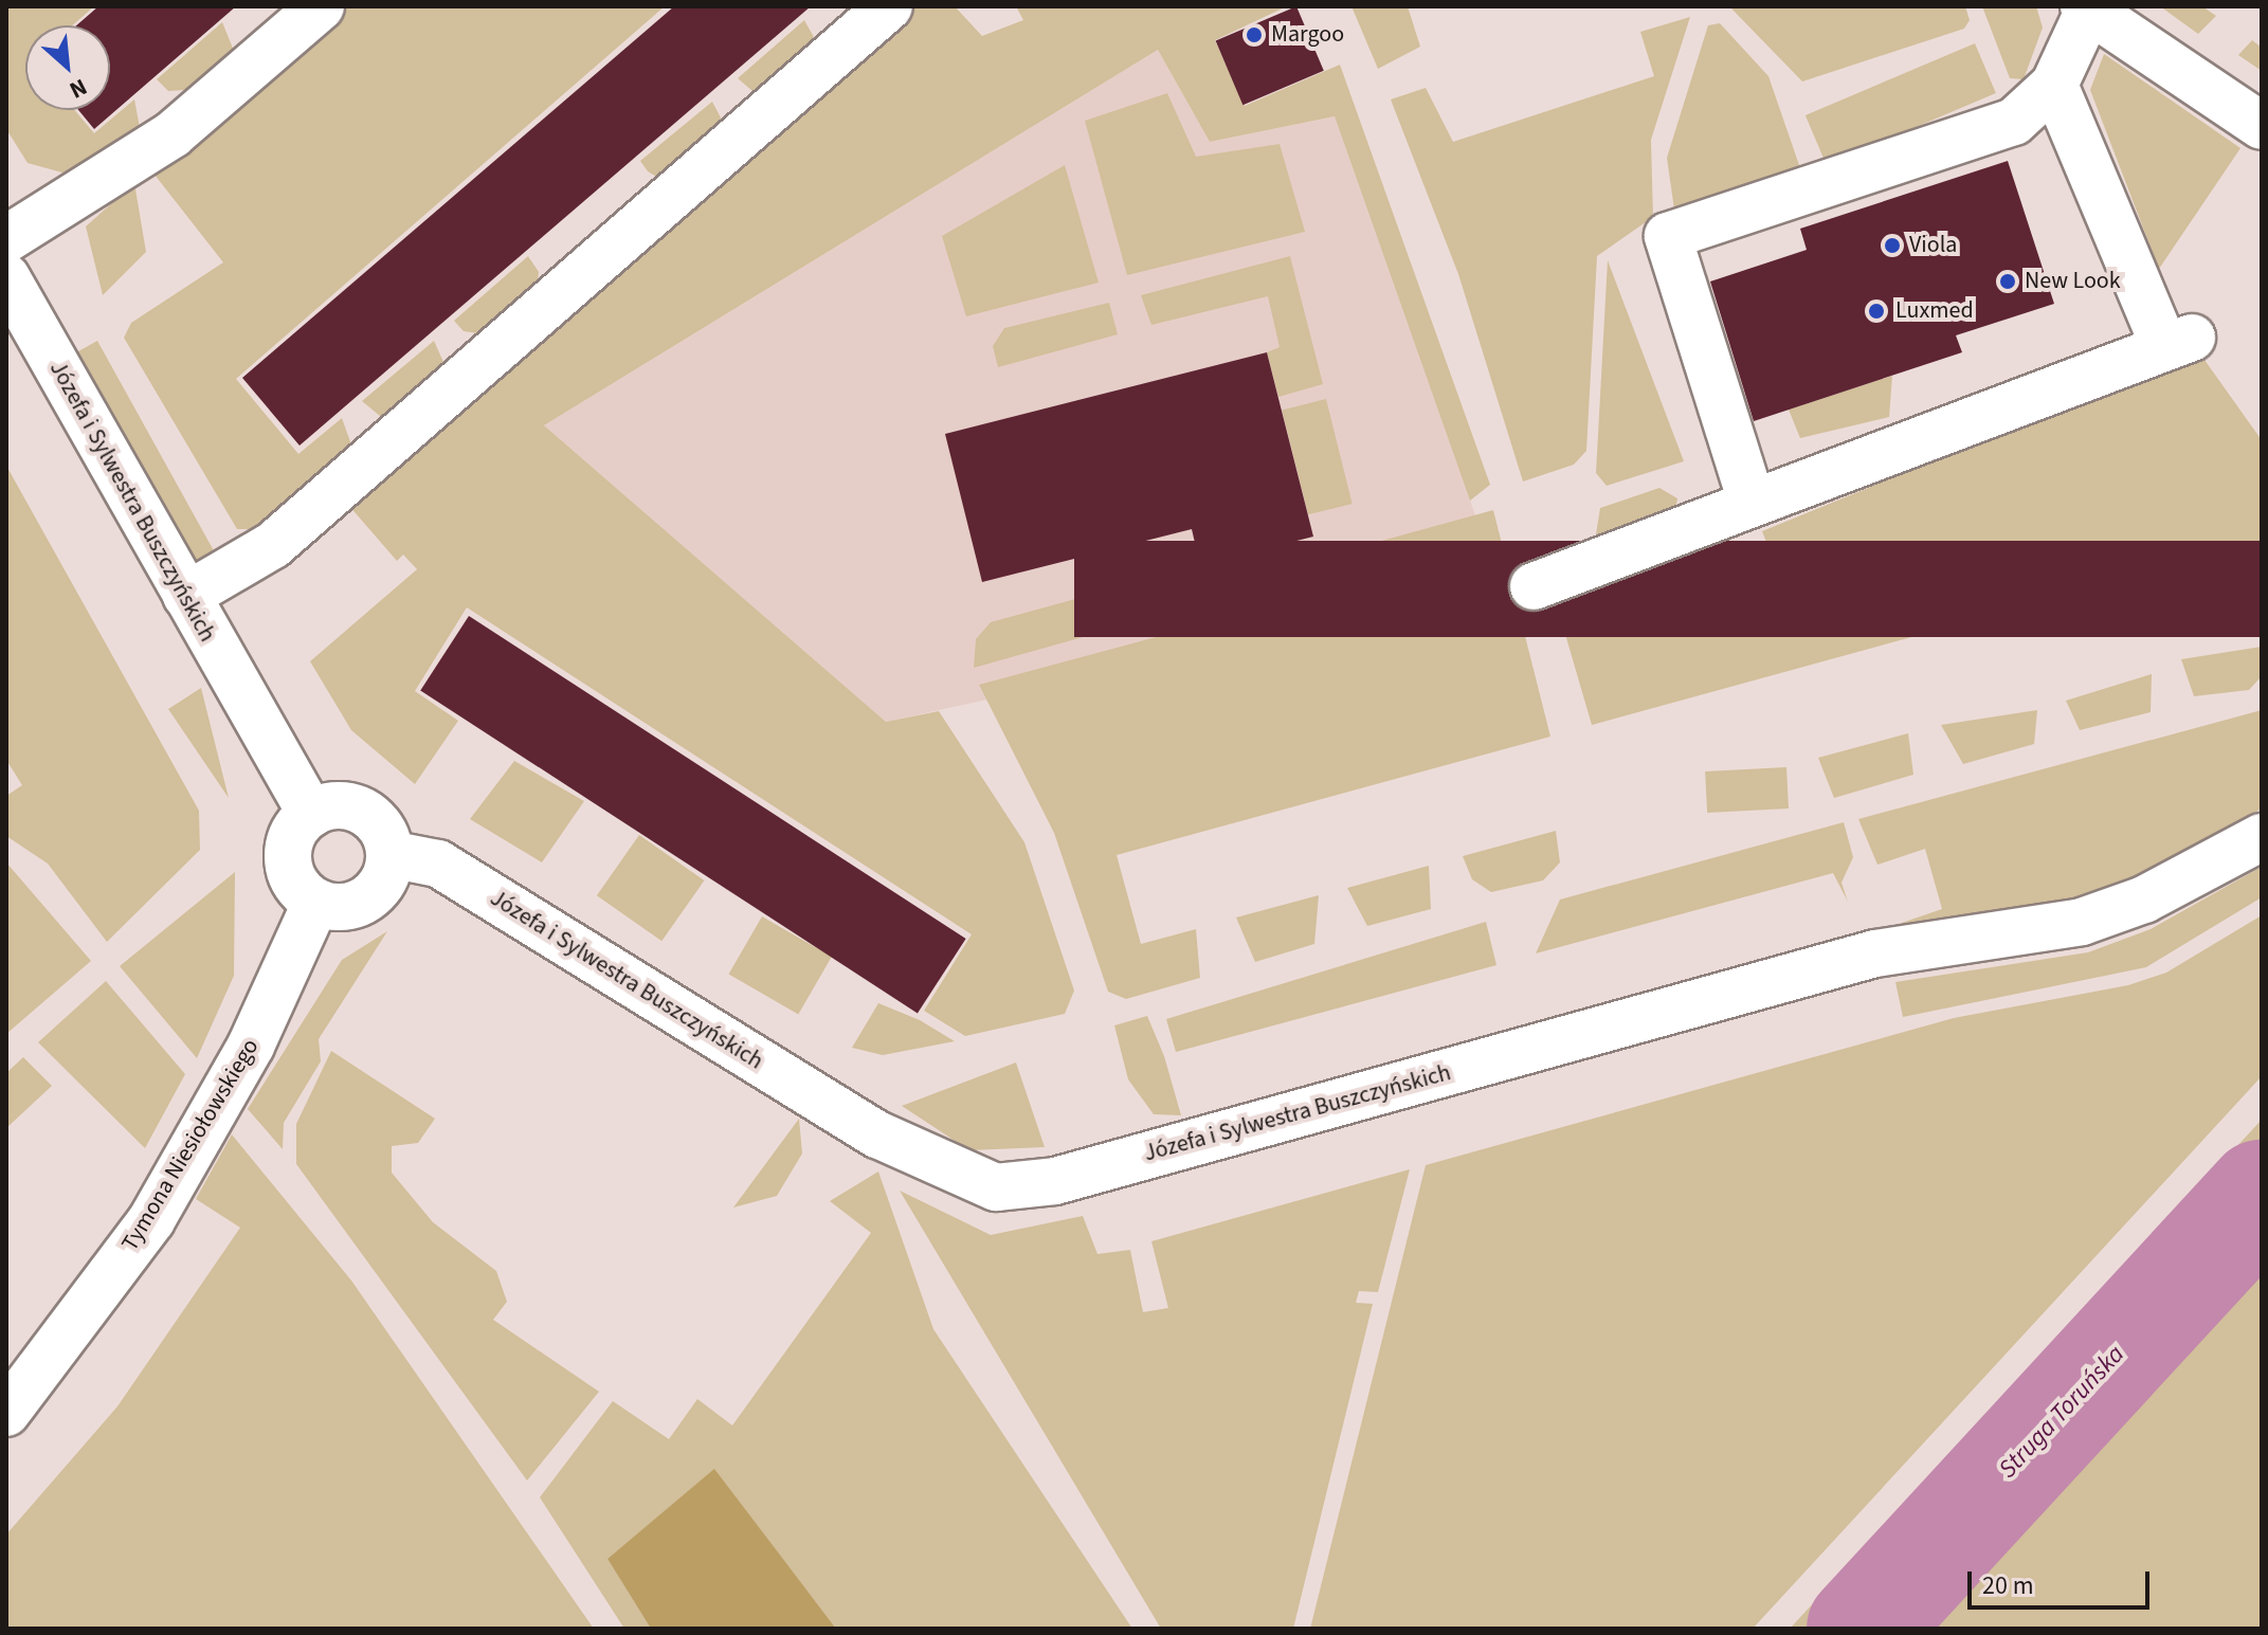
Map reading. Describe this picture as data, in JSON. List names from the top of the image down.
{
  "streets": {
    "street": ["Józefa i Sylwestra Buszczyńskich", "Tymona Niesiołowskiego"]
  },
  "crossings": [
    ["Józefa i Sylwestra Buszczyńskich", "Tymona Niesiołowskiego"]
  ],
  "water": ["Struga Toruńska"],
  "places": [
    "Margoo",
    "Viola",
    "New Look",
    "Luxmed"
  ],
  "scale_bar": "20 m",
  "north": "bottom right"
}
